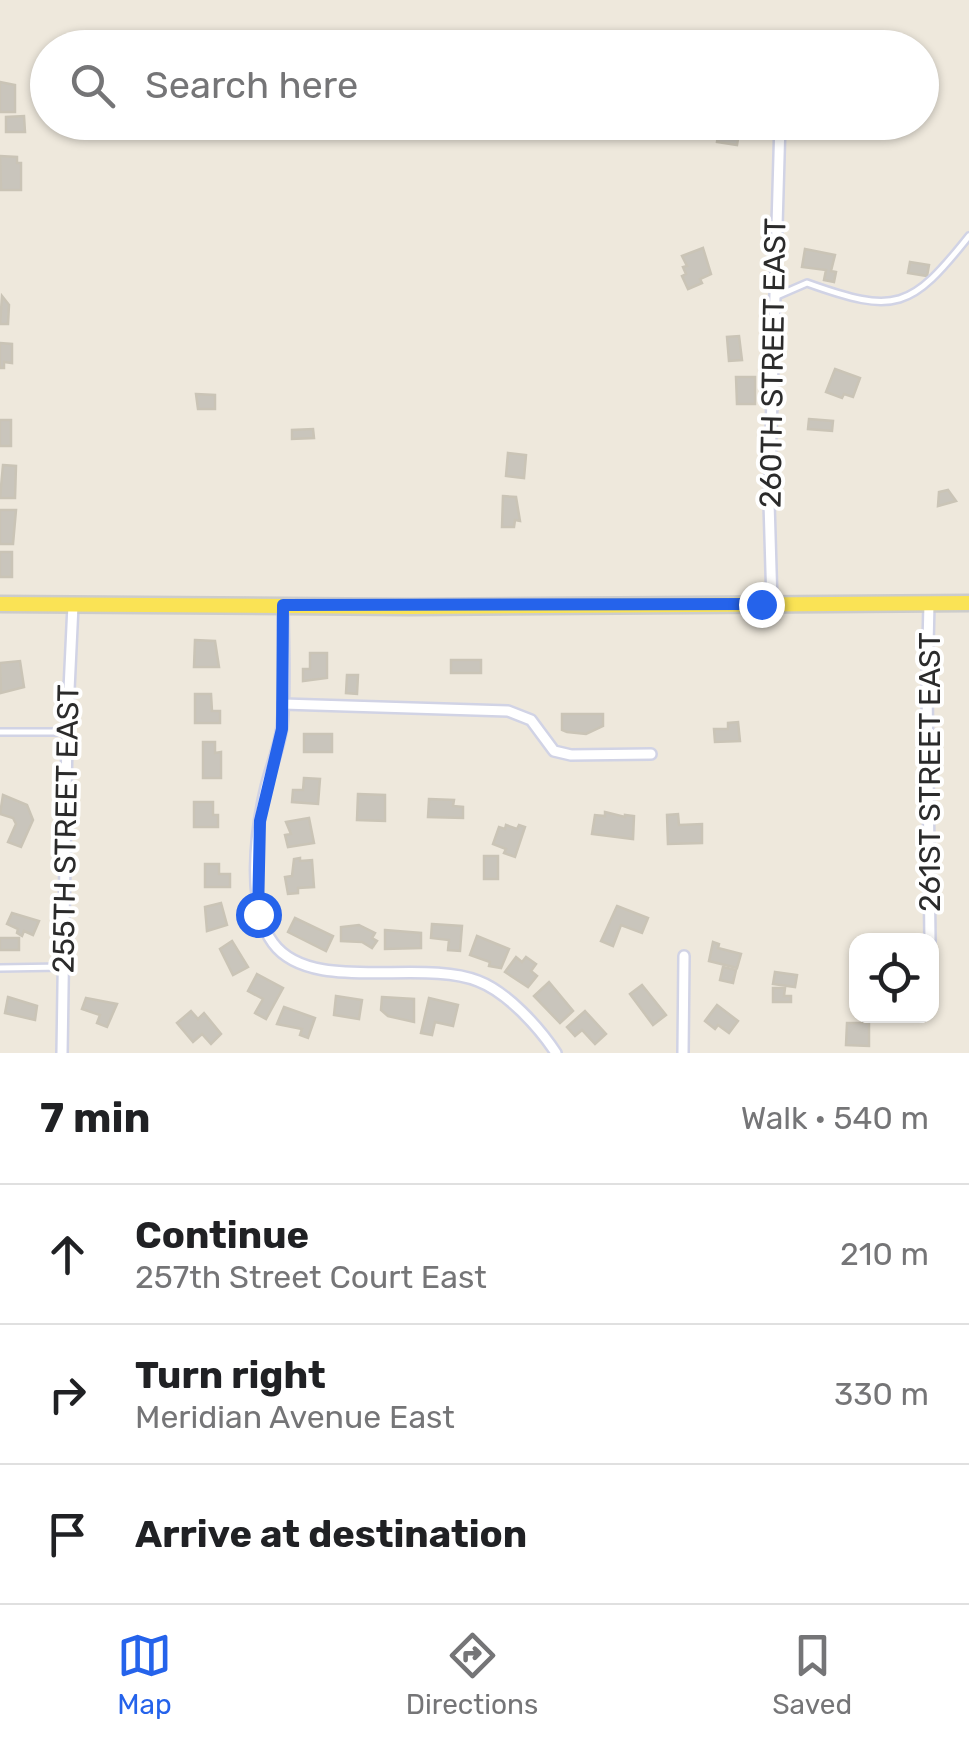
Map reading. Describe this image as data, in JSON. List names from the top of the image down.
{
  "streets": {
    "street": ["260TH STREET EAST", "261ST STREET EAST", "255TH STREET EAST"]
  },
  "page": {
    "search": "Search here",
    "heading": ["7 min", "Walk · 540 m"],
    "list": [
      ["Continue", "257th Street Court East", "210 m"],
      ["Turn right", "Meridian Avenue East", "330 m"],
      "Arrive at destination"
    ],
    "nav": ["Map", "Directions", "Saved"]
  }
}
